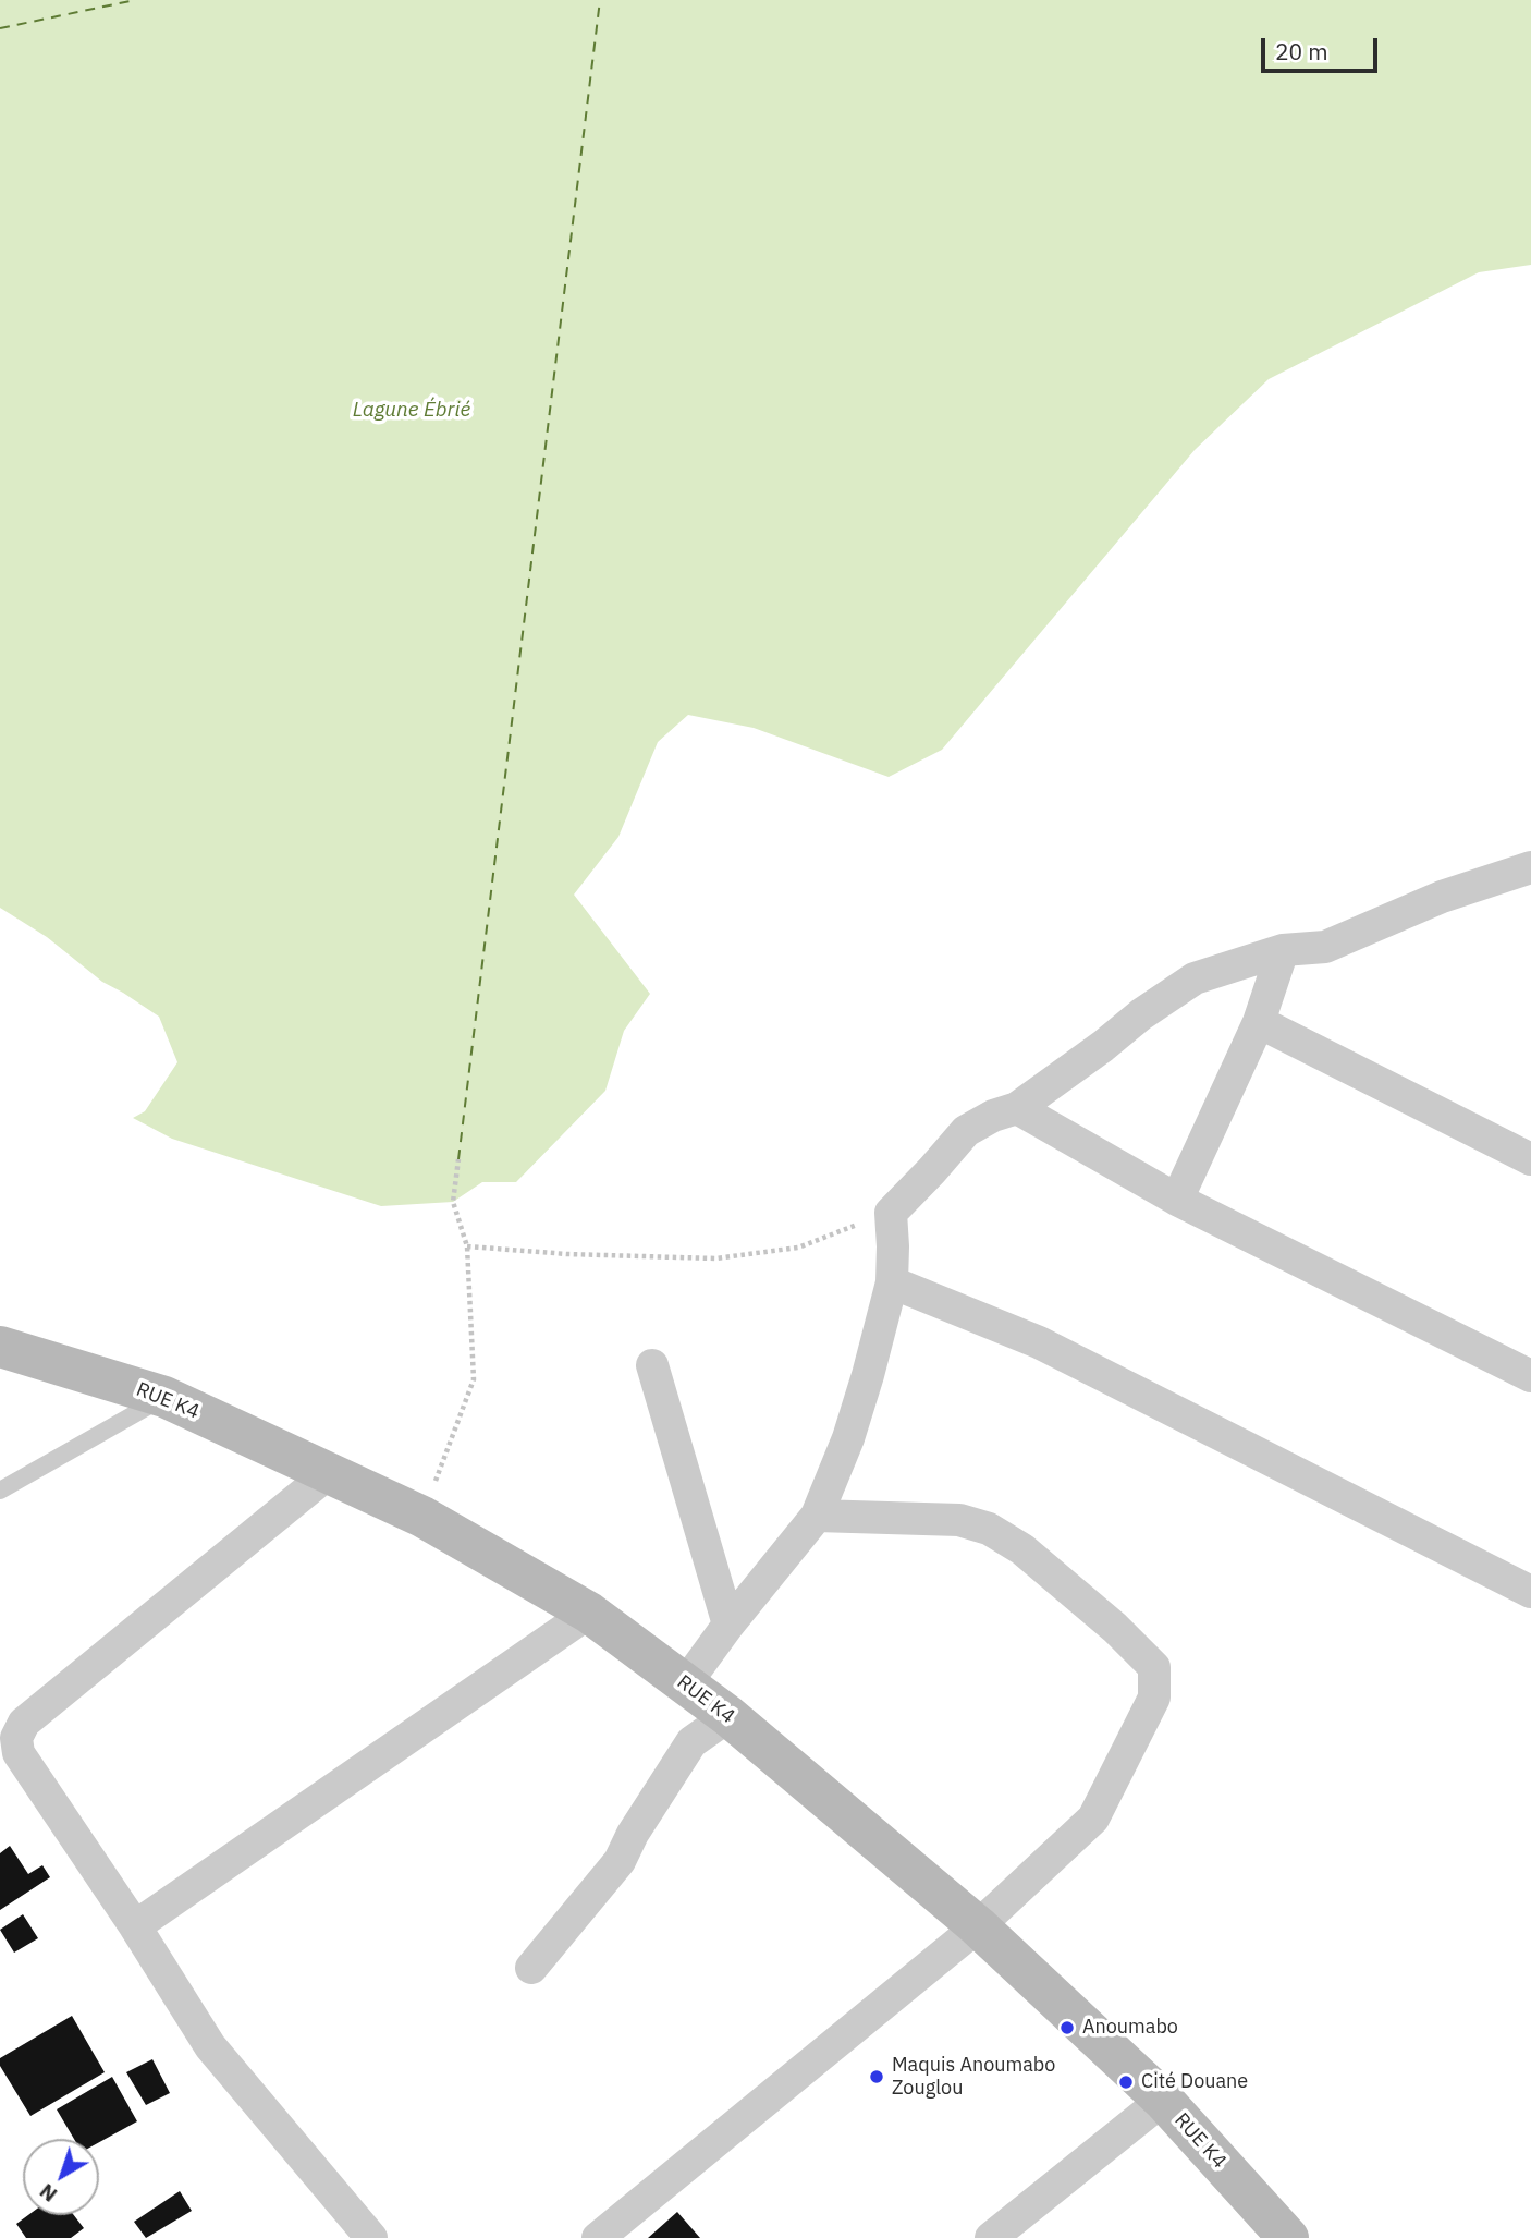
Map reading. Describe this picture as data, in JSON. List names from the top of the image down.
{
  "streets": {
    "street": ["RUE K4"]
  },
  "water": ["Lagune Ébrié"],
  "places": ["Anoumabo", "Maquis Anoumabo Zouglou", "Cité Douane"],
  "scale_bar": "20 m",
  "north": "bottom left"
}
